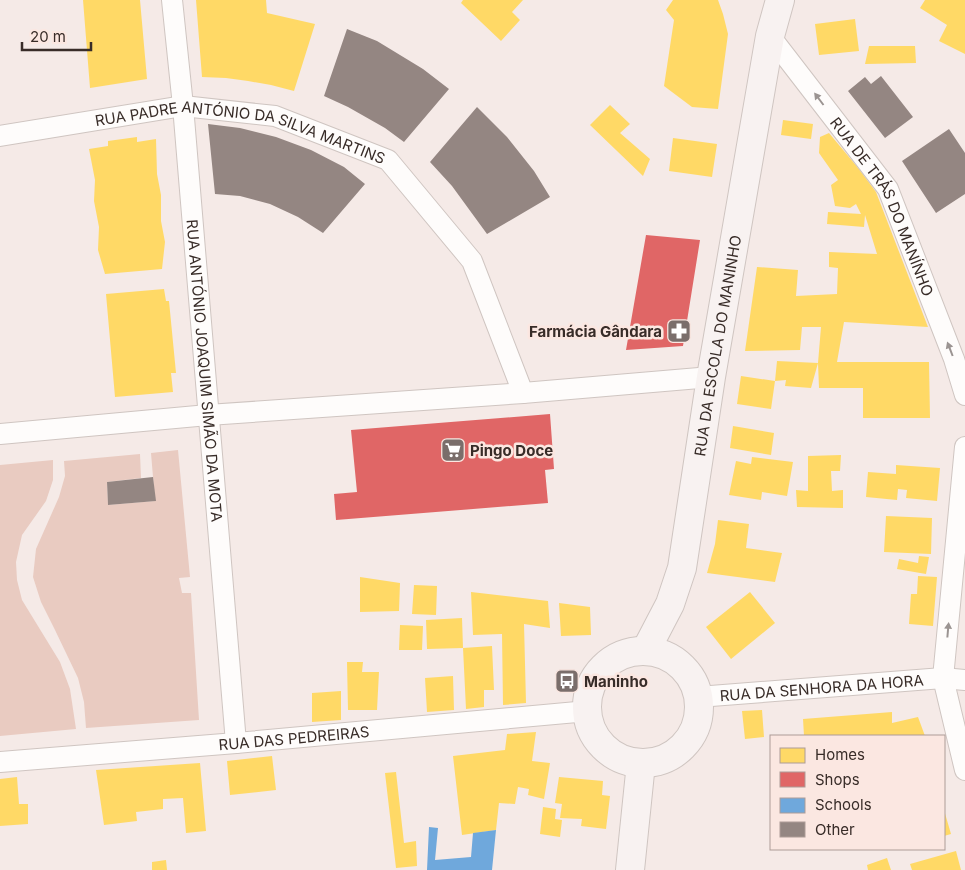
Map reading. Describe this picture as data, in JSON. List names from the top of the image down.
{
  "streets": {
    "main road": ["RUA DA ESCOLA DO MANINHO"],
    "street": [
      "RUA PADRE ANTÓNIO DA SILVA MARTINS",
      "RUA DE TRÁS DO MANÍNHO",
      "RUA ANTÓNIO JOAQUIM SIMÃO DA MOTA",
      "RUA DA SENHORA DA HORA",
      "RUA DAS PEDREIRAS"
    ]
  },
  "crossings": [
    ["RUA PADRE ANTÓNIO DA SILVA MARTINS", "RUA ANTÓNIO JOAQUIM SIMÃO DA MOTA"],
    ["RUA DE TRÁS DO MANÍNHO", "RUA DA ESCOLA DO MANINHO"],
    ["RUA DA ESCOLA DO MANINHO", "RUA DA SENHORA DA HORA"],
    ["RUA DA ESCOLA DO MANINHO", "RUA DAS PEDREIRAS"],
    ["RUA ANTÓNIO JOAQUIM SIMÃO DA MOTA", "RUA DAS PEDREIRAS"],
    ["RUA DA SENHORA DA HORA", "RUA DAS PEDREIRAS"]
  ],
  "one_way": ["RUA DE TRÁS DO MANÍNHO"],
  "places": {
    "pharmacy": ["Farmácia Gândara"],
    "supermarket": ["Pingo Doce"],
    "bus stop": ["Maninho"]
  },
  "legend": [
    "Homes",
    "Shops",
    "Schools",
    "Other"
  ],
  "scale_bar": "20 m"
}
